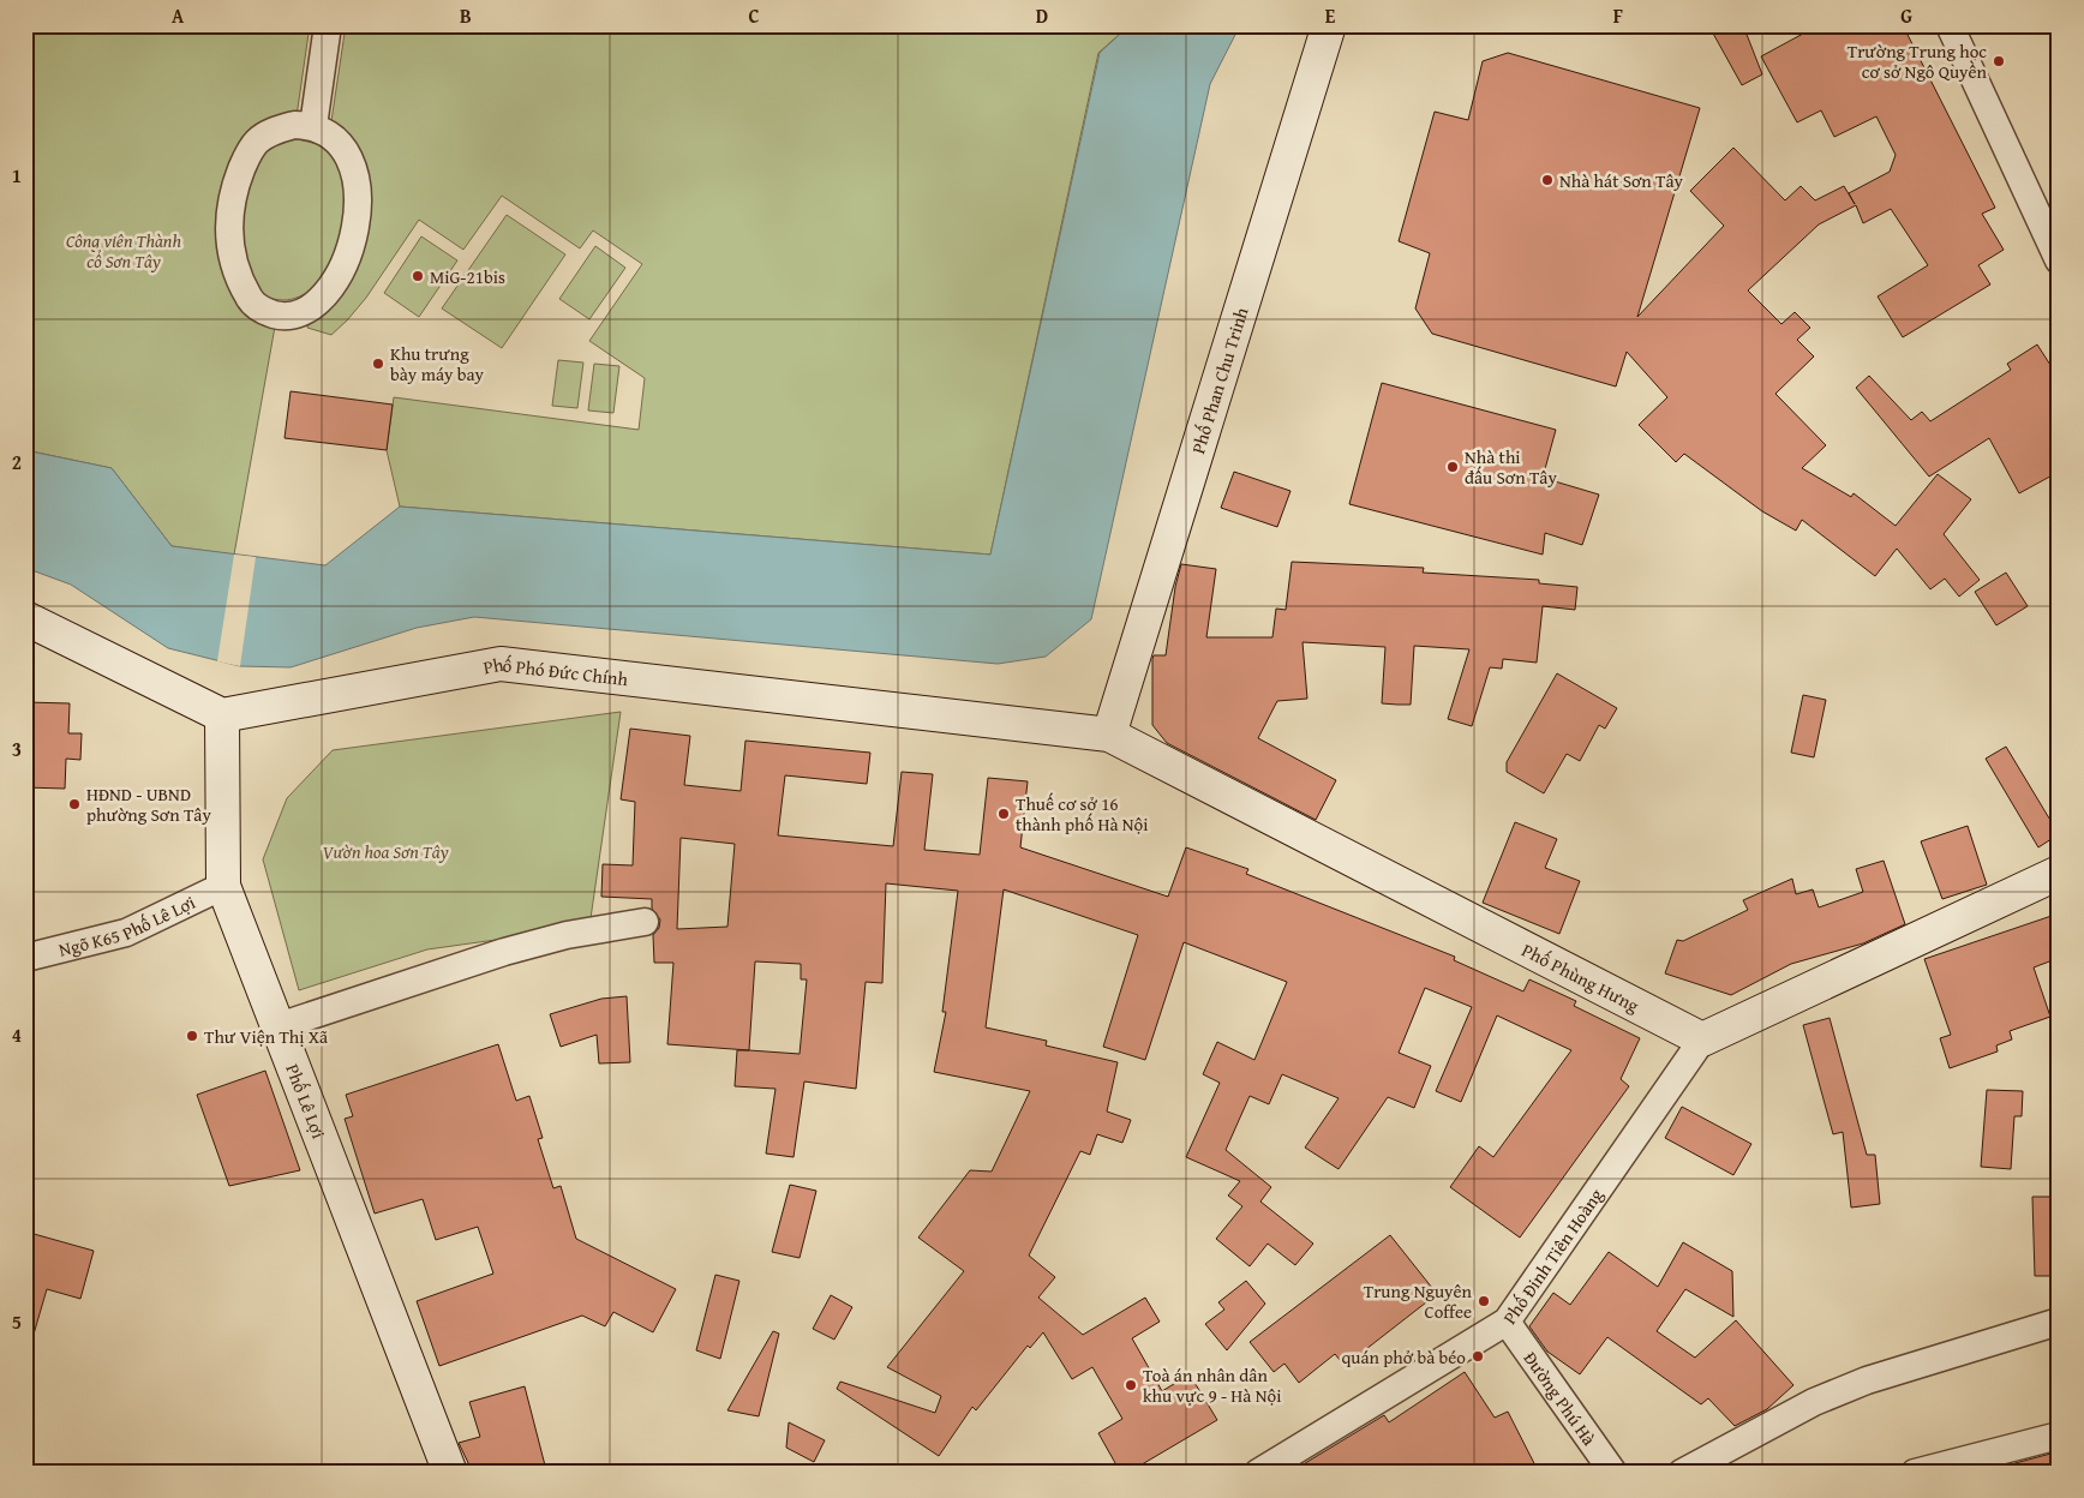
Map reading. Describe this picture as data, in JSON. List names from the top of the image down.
{
  "streets": {
    "main road": [
      "Phố Phan Chu Trinh",
      "Phố Phó Đức Chính",
      "Phố Phùng Hưng",
      "Phố Lê Lợi"
    ],
    "street": ["Ngõ K65 Phố Lê Lợi", "Phố Đinh Tiên Hoàng", "Đường Phú Hà"]
  },
  "crossings": [
    ["Phố Phan Chu Trinh", "Phố Phó Đức Chính"],
    ["Phố Phan Chu Trinh", "Phố Phùng Hưng"],
    ["Phố Phó Đức Chính", "Phố Phùng Hưng"],
    ["Phố Phó Đức Chính", "Phố Lê Lợi"],
    ["Ngõ K65 Phố Lê Lợi", "Phố Lê Lợi"],
    ["Phố Phùng Hưng", "Phố Đinh Tiên Hoàng"],
    ["Phố Đinh Tiên Hoàng", "Đường Phú Hà"]
  ],
  "parks": ["Công viên Thành cổ Sơn Tây", "Vườn hoa Sơn Tây"],
  "places": [
    "Trường Trung học cơ sở Ngô Quyền",
    "Nhà hát Sơn Tây",
    "MiG-21bis",
    "Khu trưng bày máy bay",
    "Nhà thi đấu Sơn Tây",
    "HĐND - UBND phường Sơn Tây",
    "Thuế cơ sở 16 thành phố Hà Nội",
    "Thư Viện Thị Xã",
    "Trung Nguyên Coffee",
    "quán phở bà béo",
    "Toà án nhân dân khu vực 9 - Hà Nội"
  ],
  "grid": {
    "columns": [
      "A",
      "B",
      "C",
      "D",
      "E",
      "F",
      "G"
    ],
    "rows": [
      "1",
      "2",
      "3",
      "4",
      "5"
    ]
  }
}
